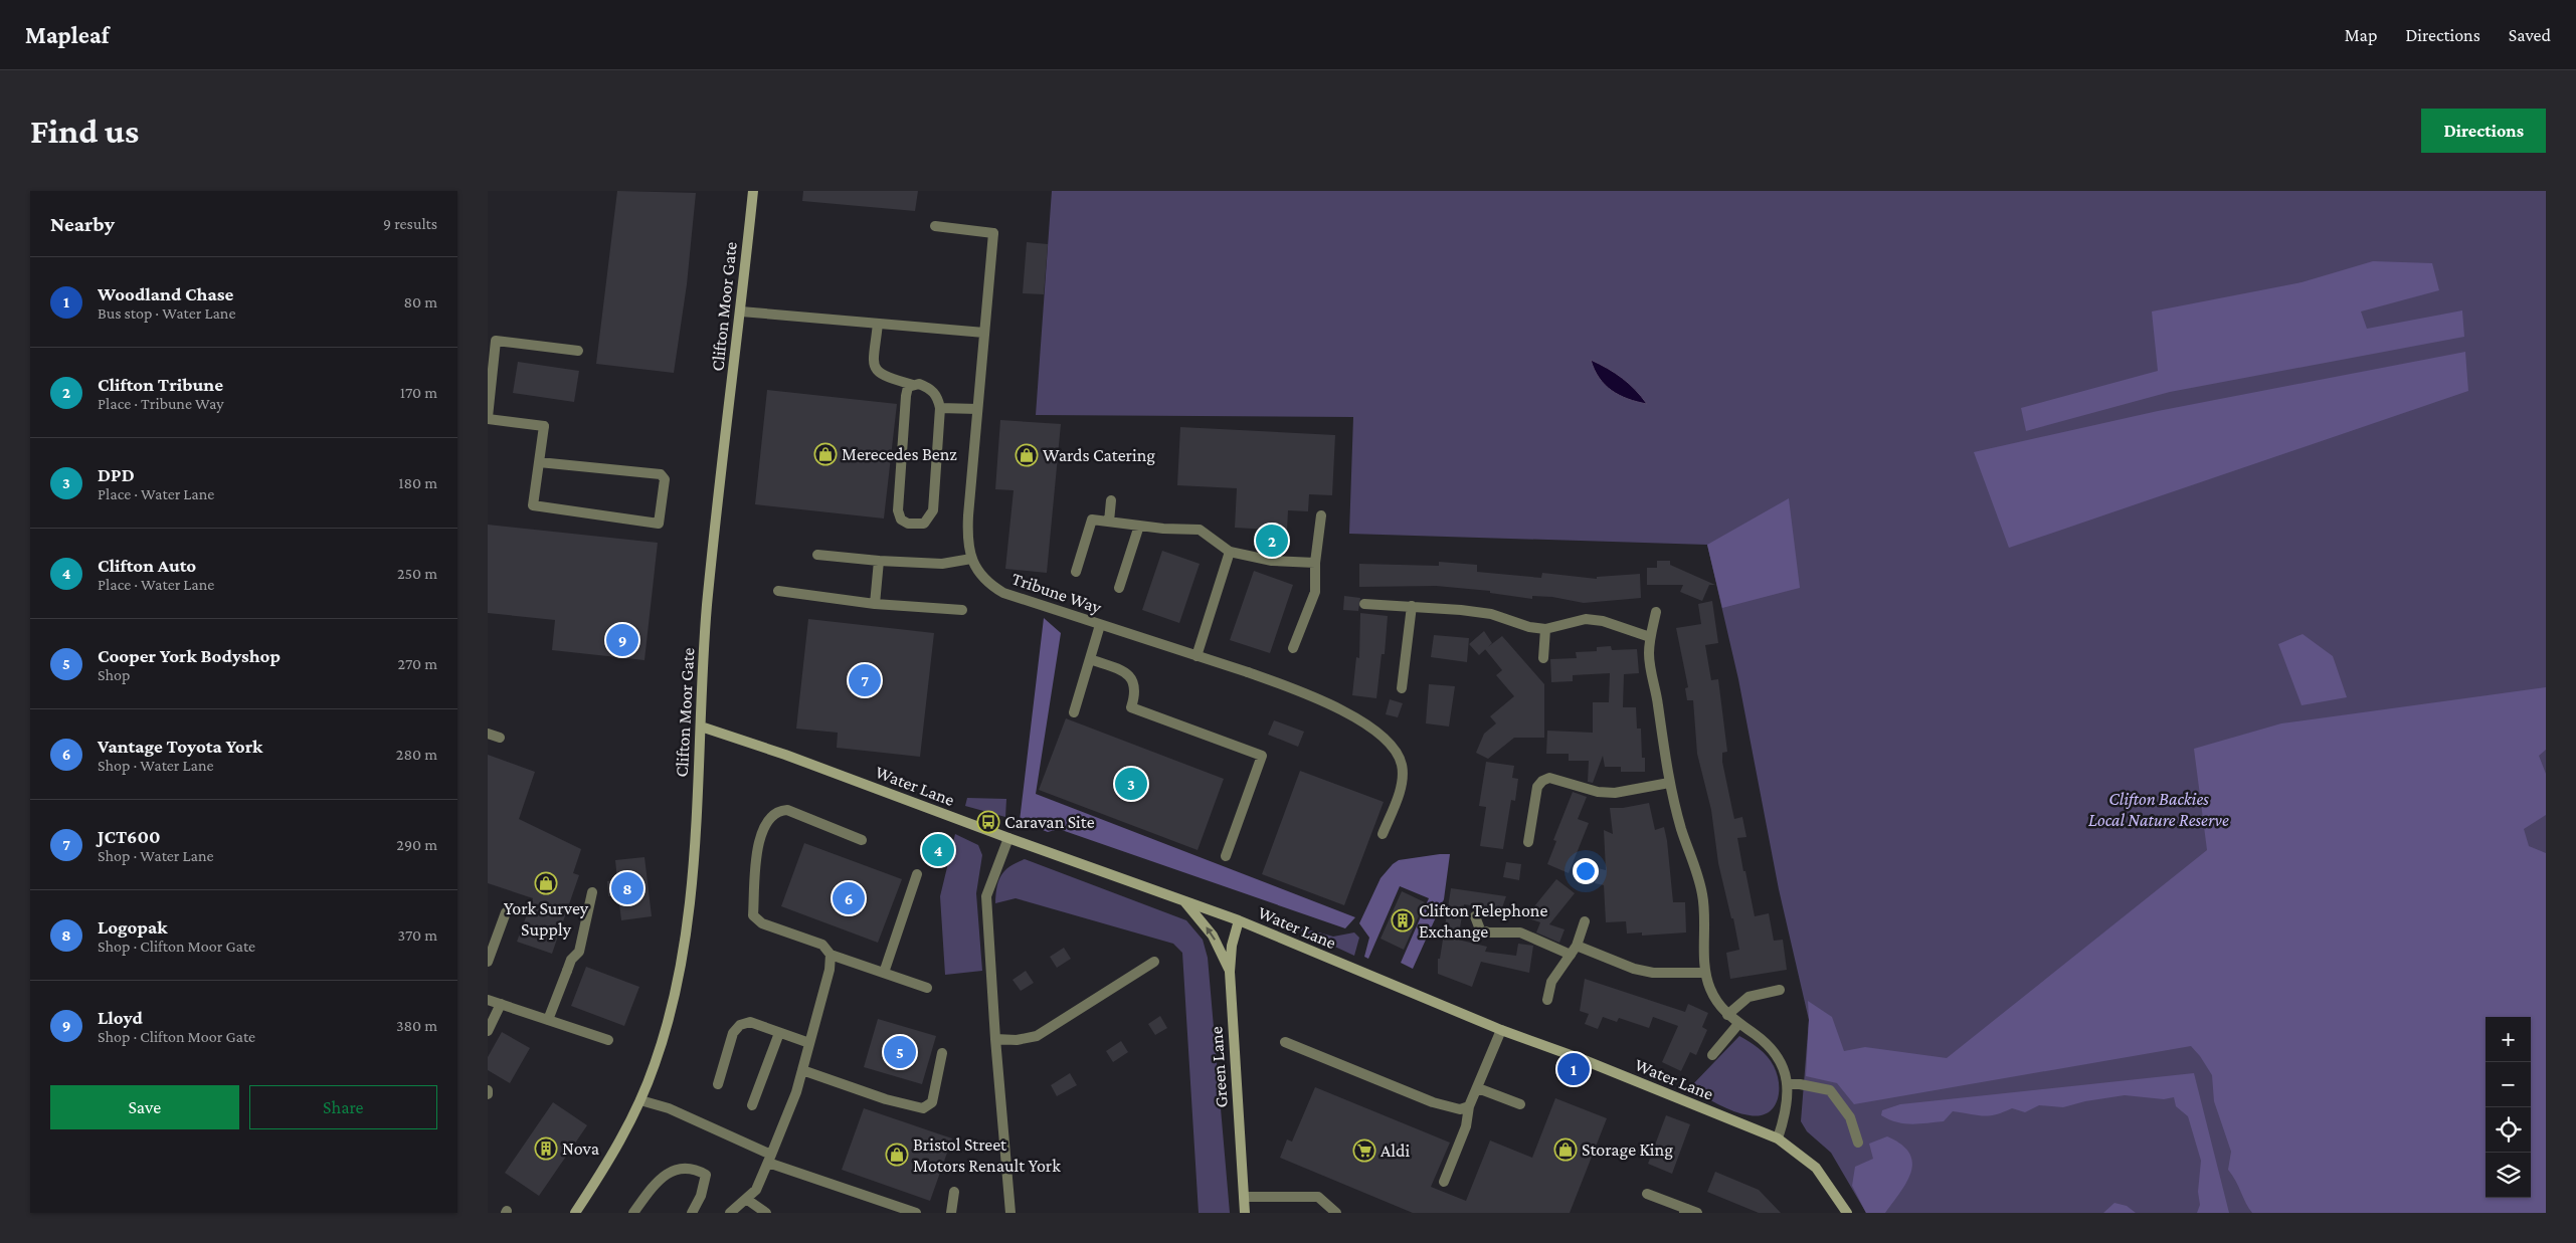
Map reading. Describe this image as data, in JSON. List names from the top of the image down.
{
  "streets": {
    "street": [
      "Clifton Moor Gate",
      "Tribune Way",
      "Water Lane",
      "Green Lane"
    ]
  },
  "crossings": [
    ["Clifton Moor Gate", "Water Lane"],
    ["Water Lane", "Green Lane"]
  ],
  "parks": ["Clifton Backies Local Nature Reserve"],
  "places": {
    "shop": [
      "Merecedes Benz",
      "Wards Catering",
      "York Survey Supply",
      "Storage King",
      "Bristol Street Motors Renault York"
    ],
    "bus stop": ["Caravan Site"],
    "building": ["Clifton Telephone Exchange", "Nova"],
    "supermarket": ["Aldi"]
  },
  "page": {
    "header": "Mapleaf",
    "nav": ["Map", "Directions", "Saved"],
    "buttons": [
      "Directions",
      ["Save", "Share"]
    ],
    "title": "Find us",
    "heading": ["Nearby", "9 results"],
    "list": [
      {
        "mark": "1",
        "name": "Woodland Chase",
        "note": "Bus stop · Water Lane",
        "value": "80 m"
      },
      {
        "mark": "2",
        "name": "Clifton Tribune",
        "note": "Place · Tribune Way",
        "value": "170 m"
      },
      {
        "mark": "3",
        "name": "DPD",
        "note": "Place · Water Lane",
        "value": "180 m"
      },
      {
        "mark": "4",
        "name": "Clifton Auto",
        "note": "Place · Water Lane",
        "value": "250 m"
      },
      {
        "mark": "5",
        "name": "Cooper York Bodyshop",
        "note": "Shop",
        "value": "270 m"
      },
      {
        "mark": "6",
        "name": "Vantage Toyota York",
        "note": "Shop · Water Lane",
        "value": "280 m"
      },
      {
        "mark": "7",
        "name": "JCT600",
        "note": "Shop · Water Lane",
        "value": "290 m"
      },
      {
        "mark": "8",
        "name": "Logopak",
        "note": "Shop · Clifton Moor Gate",
        "value": "370 m"
      },
      {
        "mark": "9",
        "name": "Lloyd",
        "note": "Shop · Clifton Moor Gate",
        "value": "380 m"
      }
    ],
    "pins": [
      "2",
      "9",
      "7",
      "3",
      "4",
      "8",
      "6",
      "5",
      "1"
    ],
    "map_buttons": ["+", "−"]
  }
}
